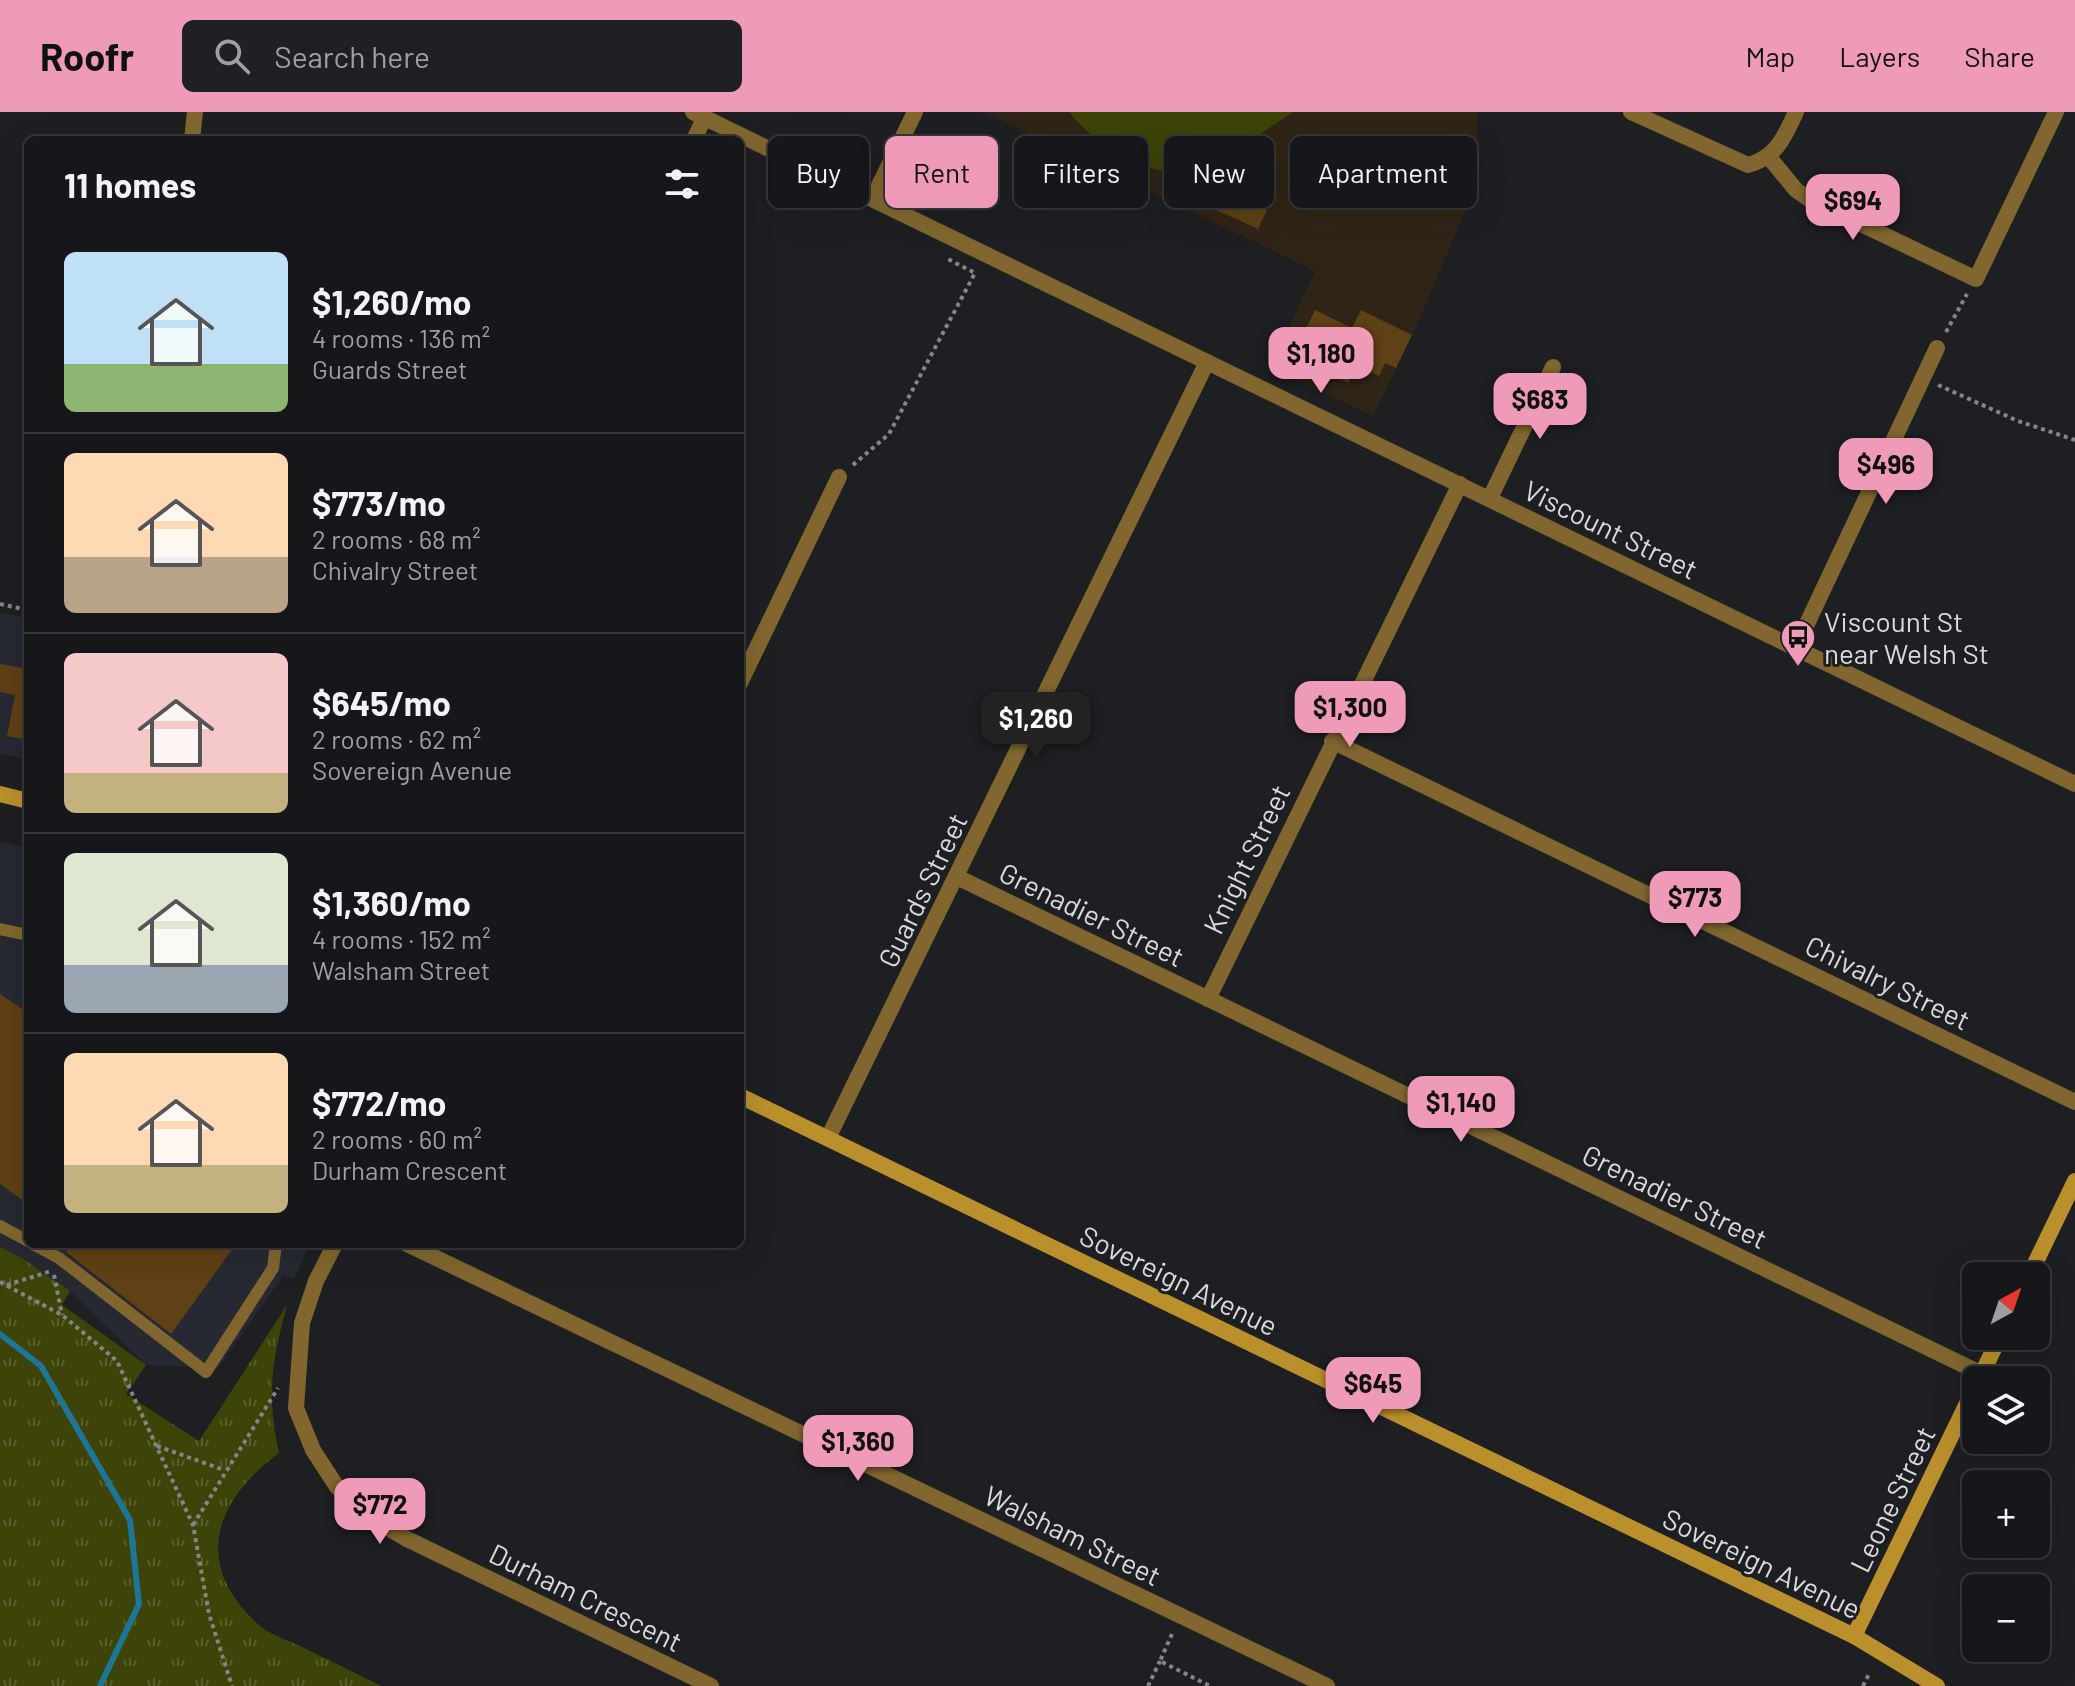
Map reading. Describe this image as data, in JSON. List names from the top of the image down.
{
  "streets": {
    "street": [
      "Viscount Street",
      "Knight Street",
      "Guards Street",
      "Grenadier Street",
      "Chivalry Street",
      "Sovereign Avenue",
      "Leone Street",
      "Walsham Street",
      "Durham Crescent"
    ]
  },
  "crossings": [
    ["Viscount Street", "Knight Street"],
    ["Viscount Street", "Guards Street"],
    ["Knight Street", "Grenadier Street"],
    ["Knight Street", "Chivalry Street"],
    ["Guards Street", "Grenadier Street"],
    ["Guards Street", "Sovereign Avenue"],
    ["Sovereign Avenue", "Leone Street"]
  ],
  "places": {
    "bus stop": ["Viscount St near Welsh St"]
  },
  "north": "top right",
  "page": {
    "header": "Roofr",
    "search": "Search here",
    "nav": ["Map", "Layers", "Share"],
    "chip": [
      "Buy",
      "Rent",
      "Filters",
      "New",
      "Apartment"
    ],
    "heading": "11 homes",
    "price": [
      "$694",
      "$1,180",
      "$683",
      "$496",
      "$1,300",
      "$1,260",
      "$773",
      "$1,140",
      "$645",
      "$1,360",
      "$772"
    ],
    "list": [
      {
        "name": "$1,260/mo",
        "note": "4 rooms · 136 m² · Guards Street"
      },
      {
        "name": "$773/mo",
        "note": "2 rooms · 68 m² · Chivalry Street"
      },
      {
        "name": "$645/mo",
        "note": "2 rooms · 62 m² · Sovereign Avenue"
      },
      {
        "name": "$1,360/mo",
        "note": "4 rooms · 152 m² · Walsham Street"
      },
      {
        "name": "$772/mo",
        "note": "2 rooms · 60 m² · Durham Crescent"
      }
    ],
    "map_buttons": ["+", "−"]
  }
}
